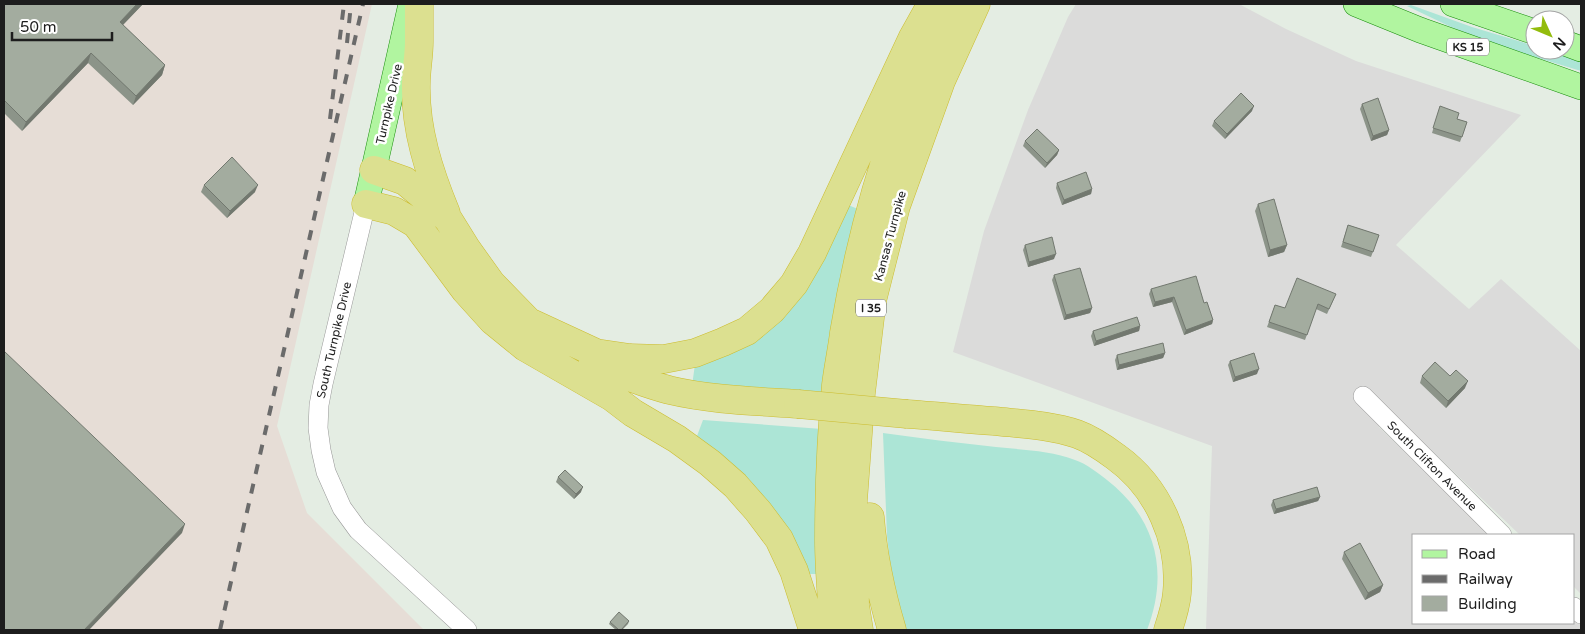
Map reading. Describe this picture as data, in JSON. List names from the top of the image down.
{
  "streets": {
    "highway": ["Kansas Turnpike", "I 35"],
    "main road": ["KS 15", "Turnpike Drive"],
    "street": ["South Turnpike Drive", "South Clifton Avenue"]
  },
  "crossings": [
    ["Turnpike Drive", "South Turnpike Drive"]
  ],
  "legend": ["Road", "Railway", "Building"],
  "scale_bar": "50 m",
  "north": "bottom right"
}
